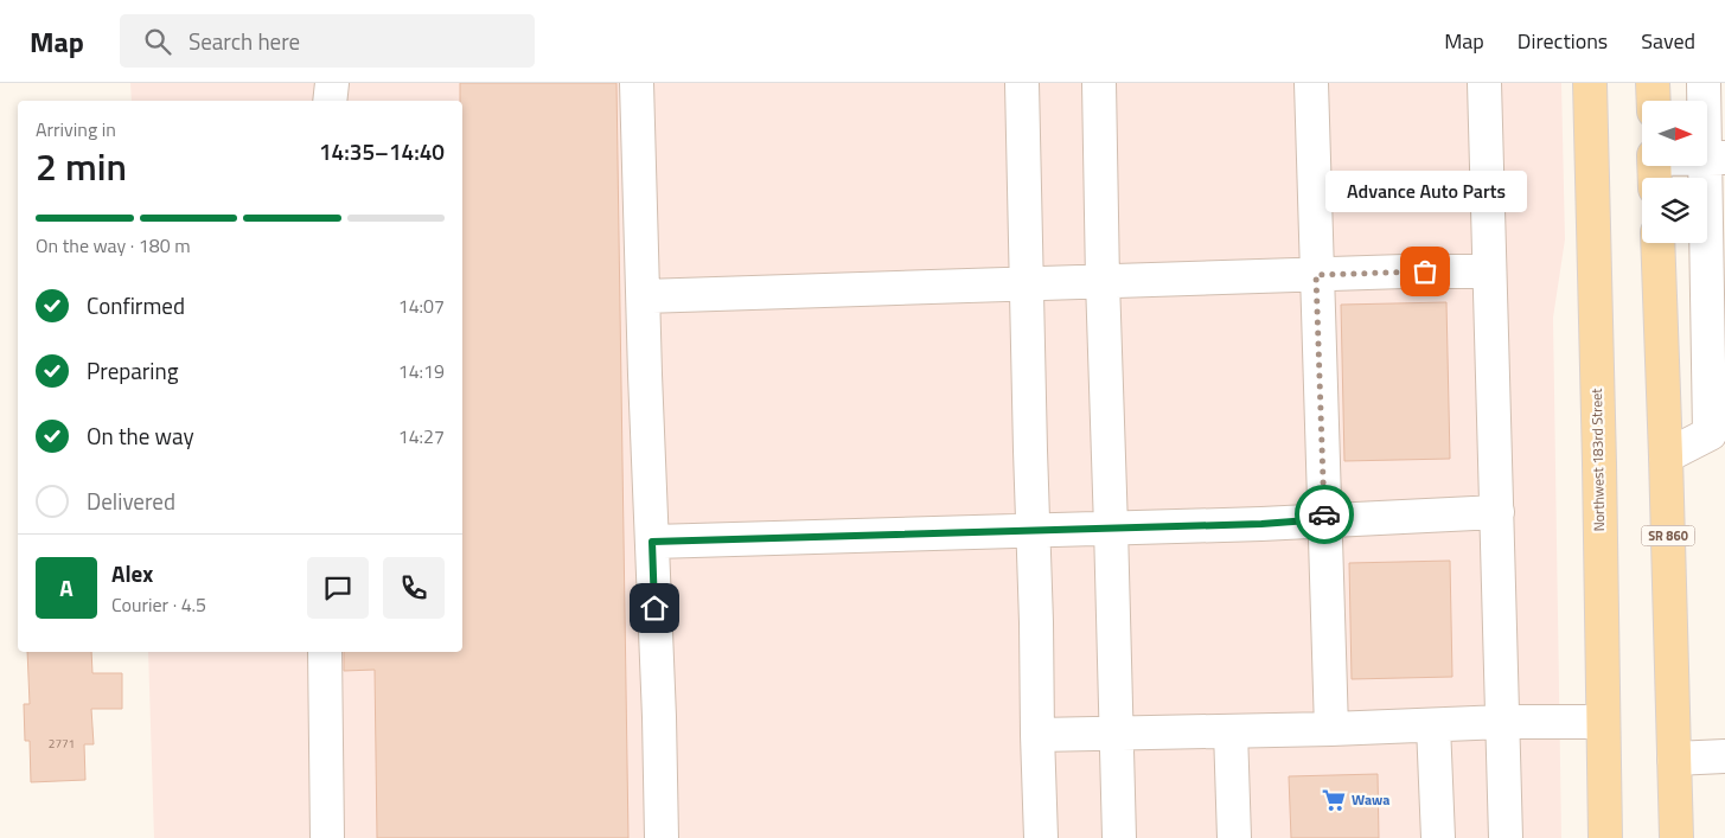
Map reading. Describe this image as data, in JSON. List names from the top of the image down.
{
  "streets": {
    "main road": ["Northwest 183rd Street", "SR 860"]
  },
  "places": {
    "other": ["Advance Auto Parts"],
    "supermarket": ["Wawa"]
  },
  "house_numbers": ["2771"],
  "north": "right",
  "page": {
    "header": "Map",
    "search": "Search here",
    "nav": ["Map", "Directions", "Saved"],
    "heading": ["2 min", "Arriving in", "14:35–14:40"],
    "panel": ["Alex", "Courier · 4.5"],
    "bubble": "Advance Auto Parts",
    "bar": "On the way · 180 m",
    "list": [
      ["Confirmed", "14:07"],
      ["Preparing", "14:19"],
      ["On the way", "14:27"],
      "Delivered"
    ],
    "round": "A"
  }
}
